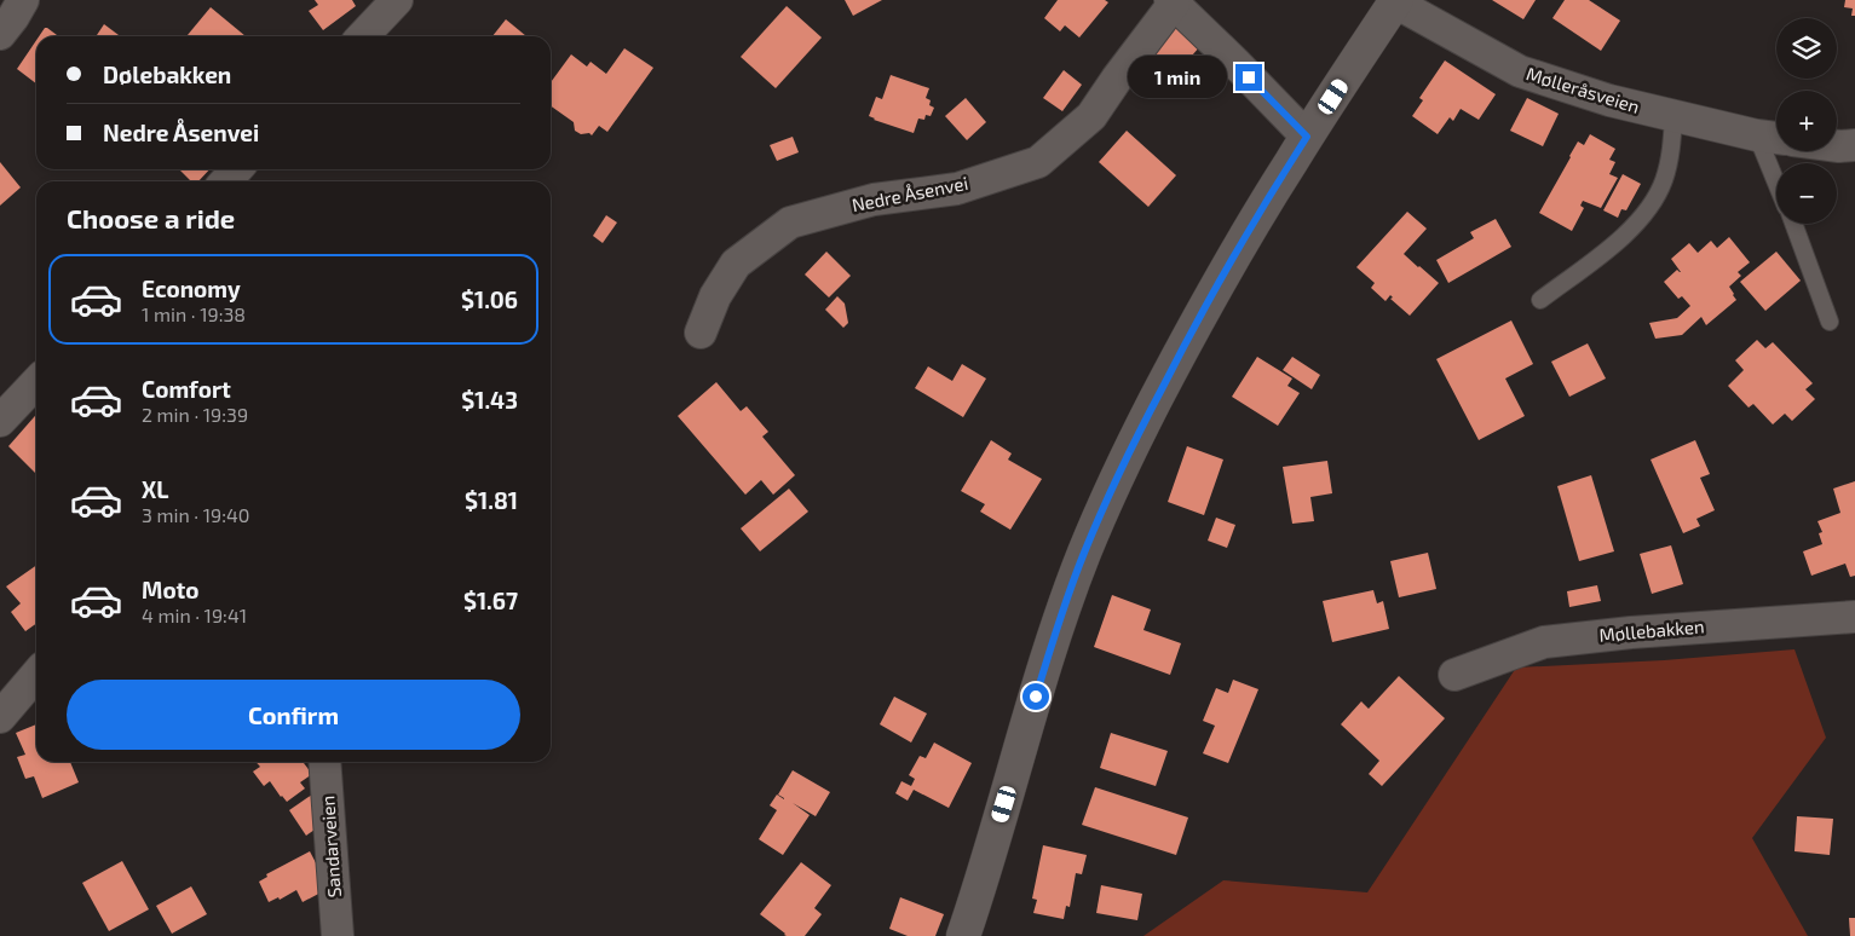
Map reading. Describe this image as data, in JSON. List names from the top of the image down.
{
  "streets": {
    "street": [
      "Mølleråsveien",
      "Nedre Åsenvei",
      "Møllebakken",
      "Sandarveien"
    ]
  },
  "page": {
    "map_buttons": ["+", "−"],
    "banner": ["Dølebakken", "Nedre Åsenvei"],
    "bubble": "1 min",
    "heading": "Choose a ride",
    "list": [
      {
        "name": "Economy",
        "note": "1 min · 19:38",
        "value": "$1.06"
      },
      {
        "name": "Comfort",
        "note": "2 min · 19:39",
        "value": "$1.43"
      },
      {
        "name": "XL",
        "note": "3 min · 19:40",
        "value": "$1.81"
      },
      {
        "name": "Moto",
        "note": "4 min · 19:41",
        "value": "$1.67"
      }
    ],
    "buttons": "Confirm"
  }
}
